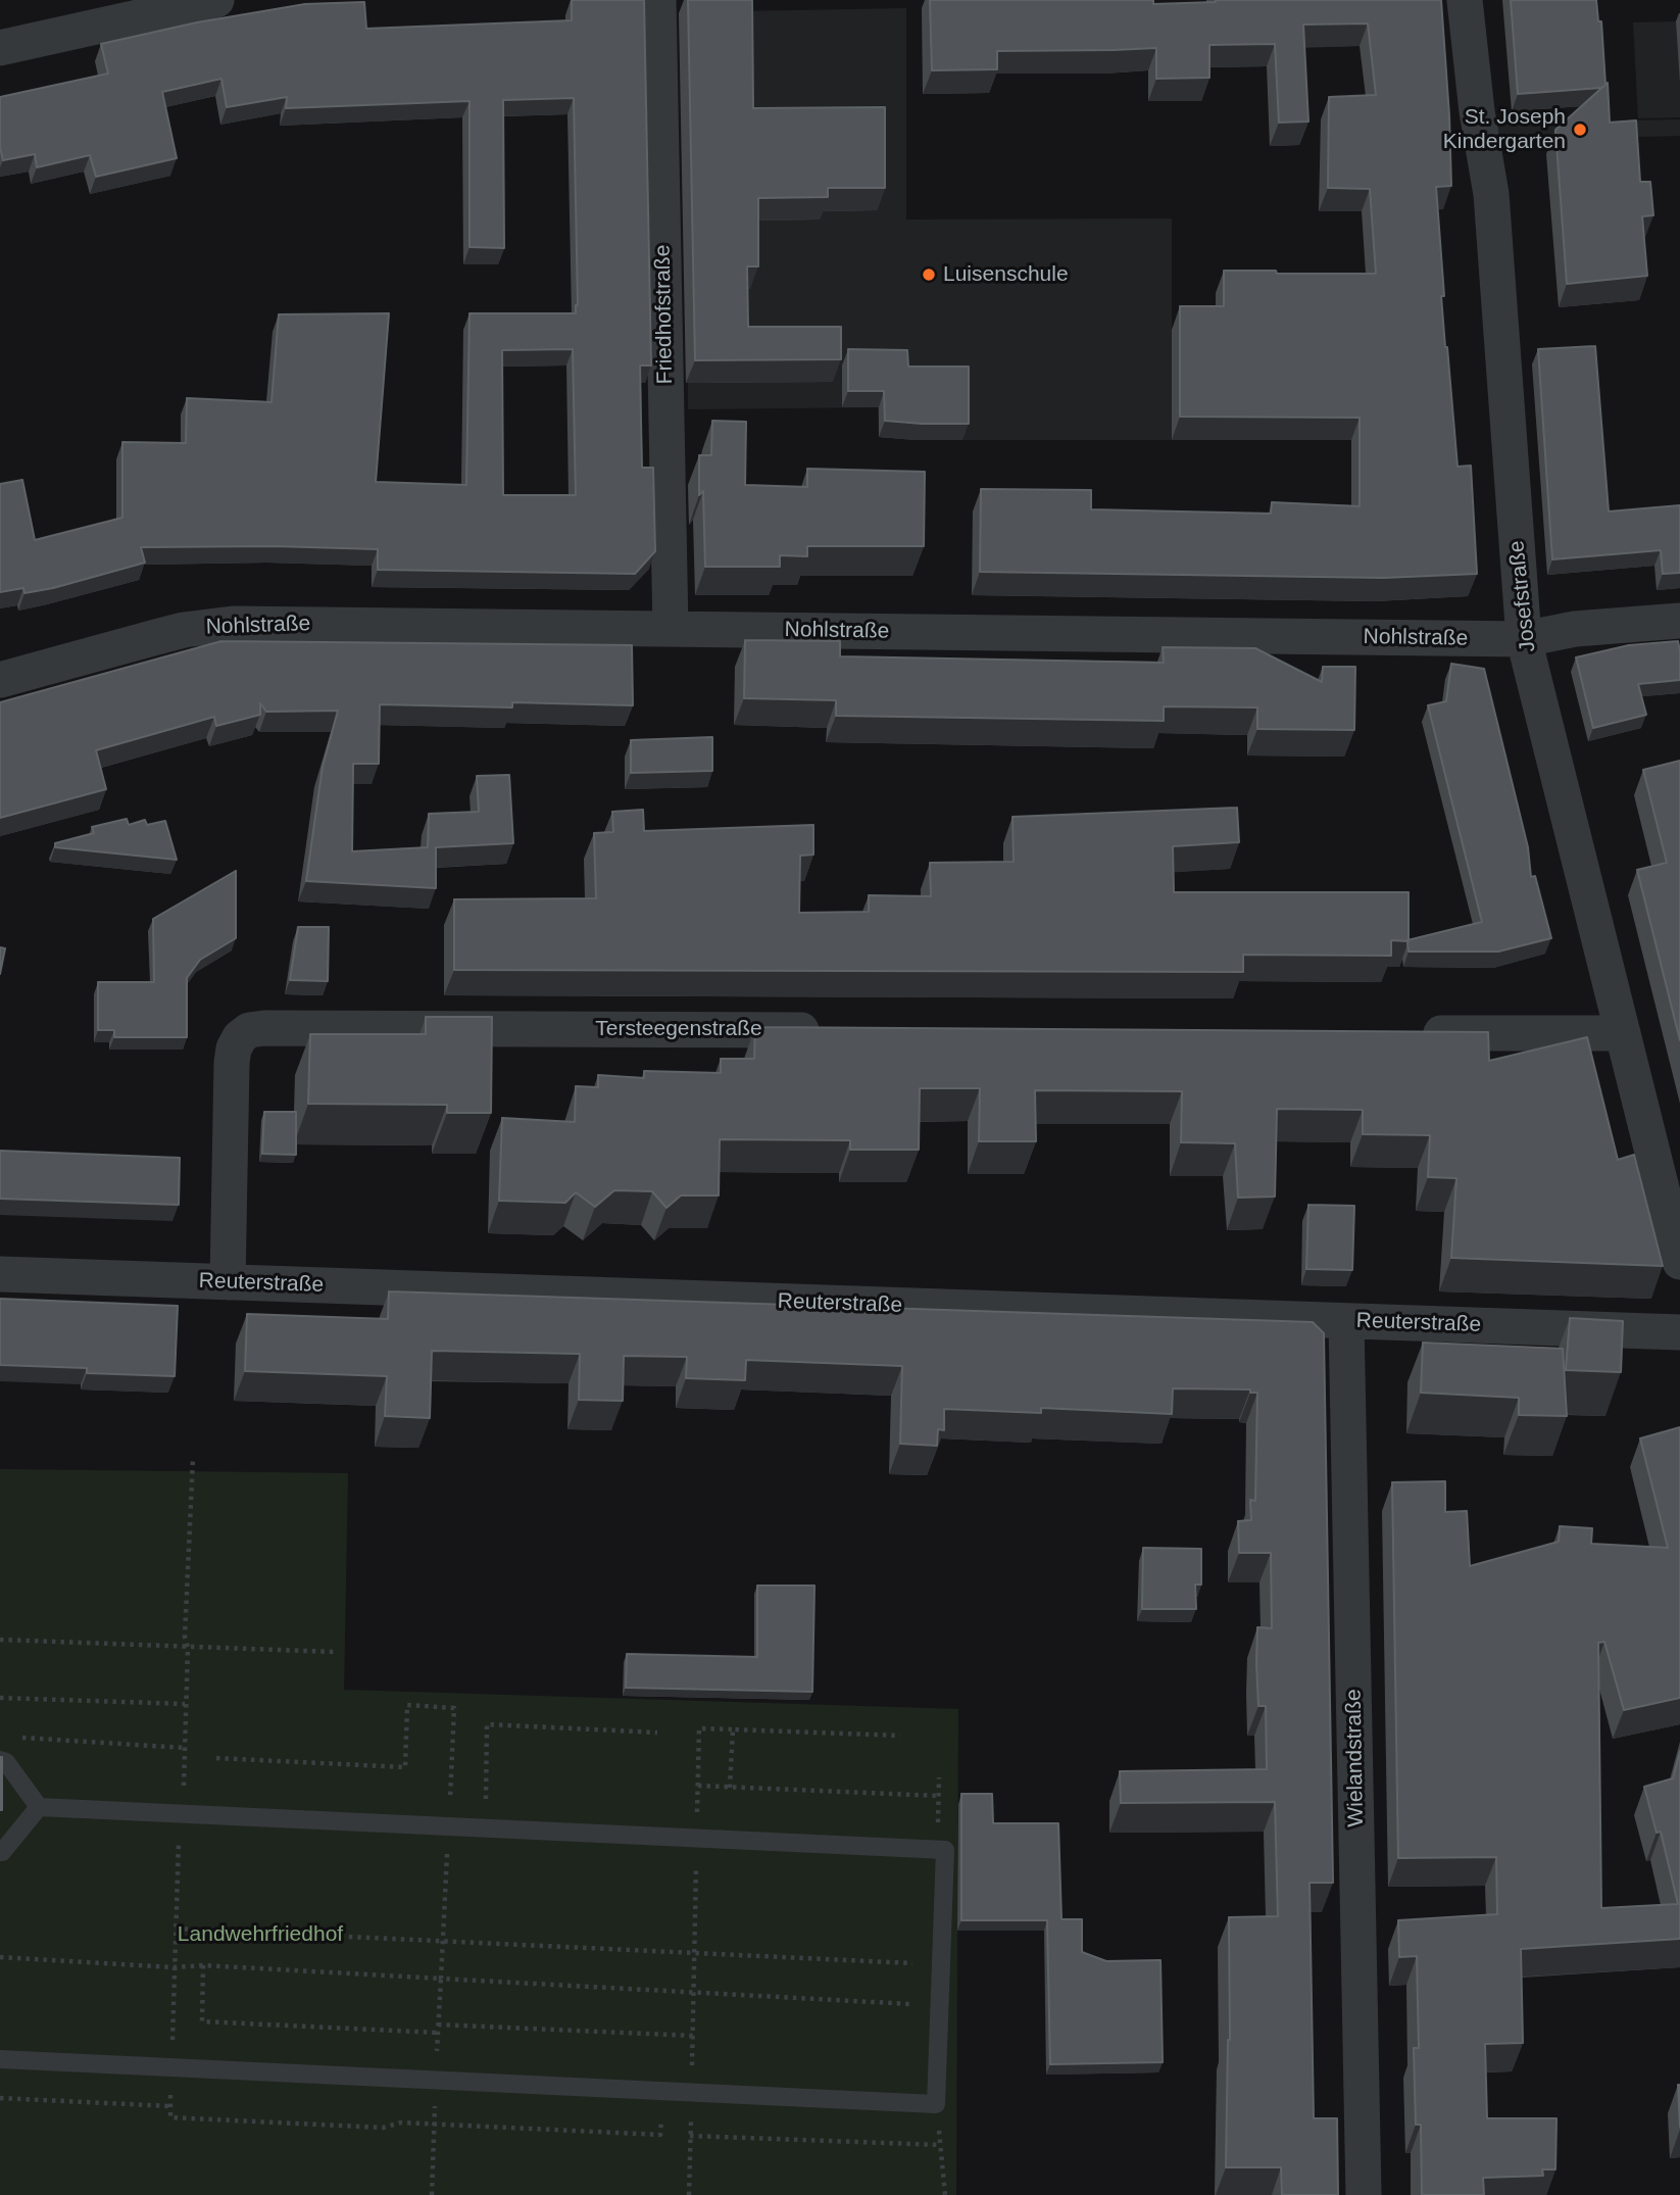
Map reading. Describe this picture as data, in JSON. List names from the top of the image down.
{
  "streets": {
    "street": [
      "Friedhofstraße",
      "Josefstraße",
      "Nohlstraße",
      "Tersteegenstraße",
      "Reuterstraße",
      "Wielandstraße"
    ]
  },
  "crossings": [
    ["Friedhofstraße", "Nohlstraße"],
    ["Josefstraße", "Nohlstraße"],
    ["Tersteegenstraße", "Reuterstraße"],
    ["Reuterstraße", "Wielandstraße"]
  ],
  "parks": ["Landwehrfriedhof"],
  "places": ["St. Joseph Kindergarten", "Luisenschule"]
}
